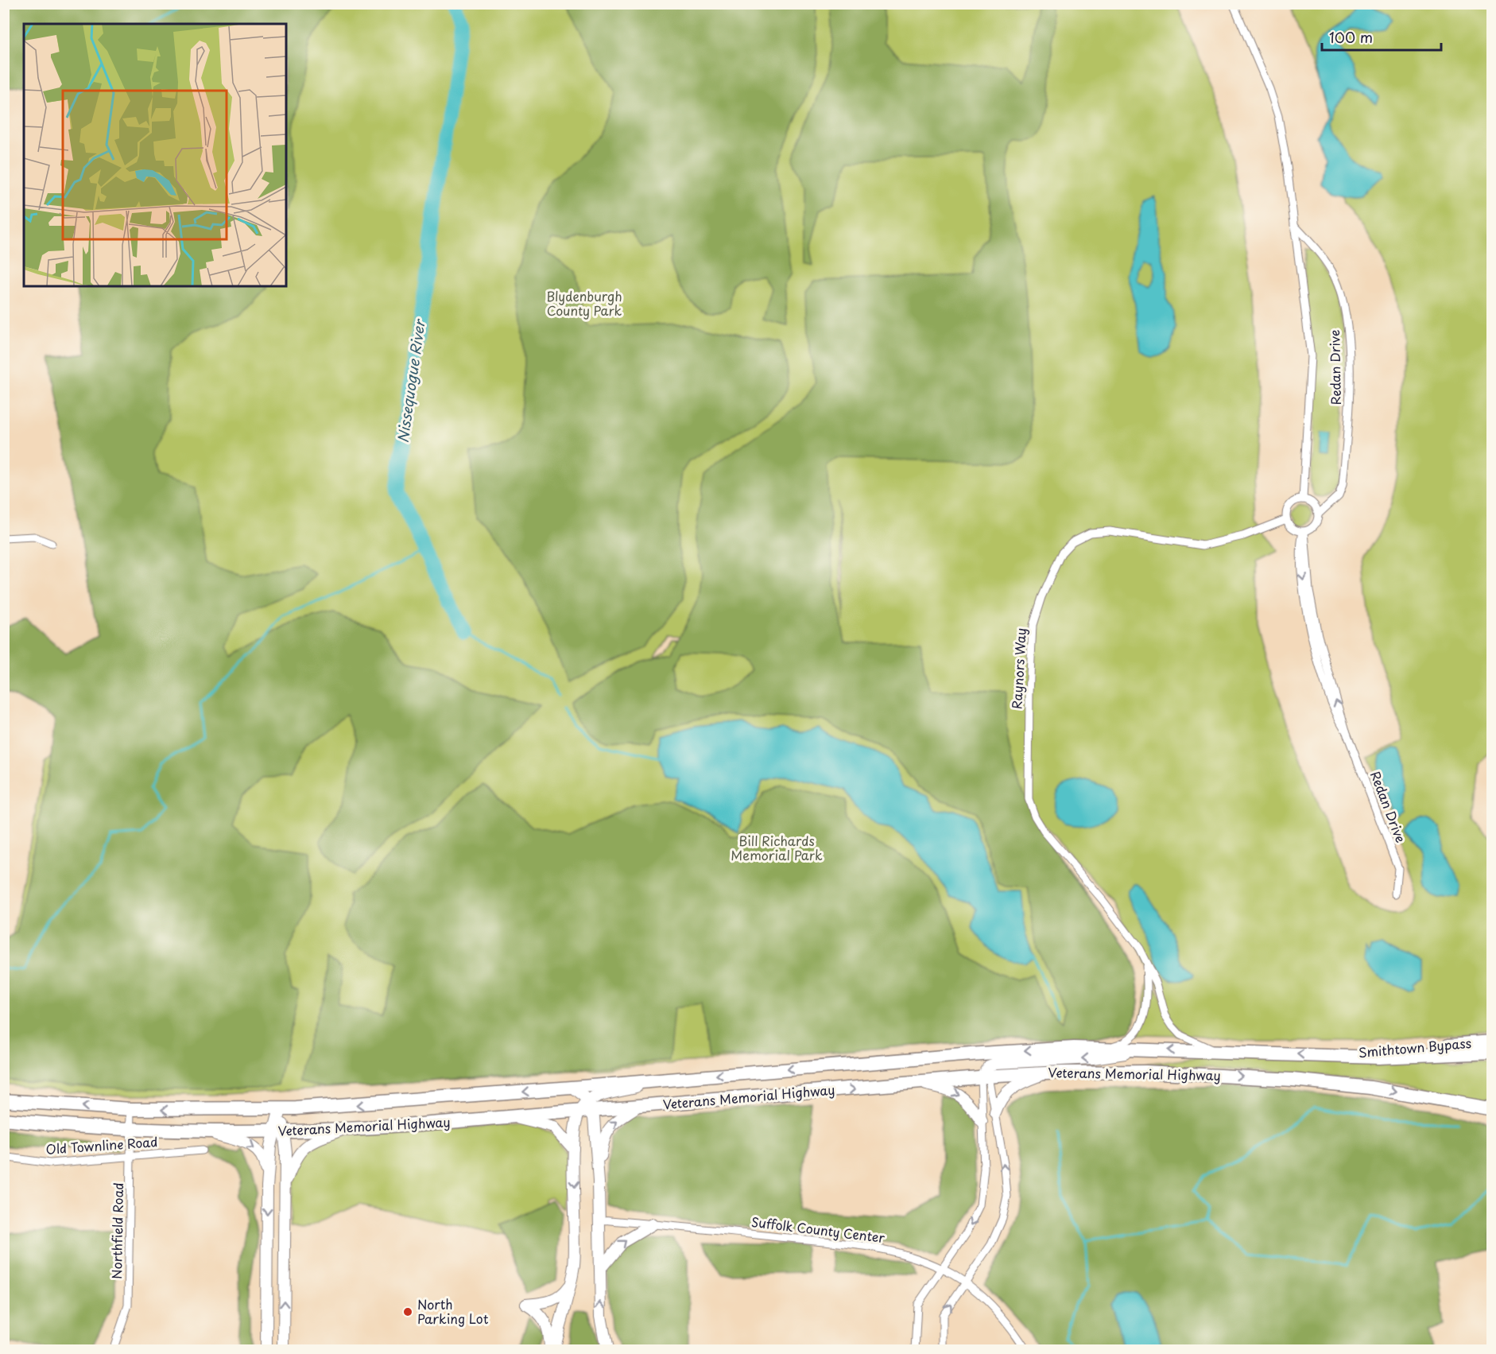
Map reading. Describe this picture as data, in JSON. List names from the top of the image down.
{
  "streets": {
    "highway": ["Smithtown Bypass", "Veterans Memorial Highway"],
    "street": [
      "Redan Drive",
      "Raynors Way",
      "Old Townline Road",
      "Suffolk County Center",
      "Northfield Road"
    ]
  },
  "crossings": [
    ["Redan Drive", "Raynors Way"],
    ["Raynors Way", "Veterans Memorial Highway"],
    ["Smithtown Bypass", "Veterans Memorial Highway"],
    ["Veterans Memorial Highway", "Northfield Road"],
    ["Old Townline Road", "Northfield Road"]
  ],
  "water": ["Nissequogue River"],
  "parks": ["Blydenburgh County Park", "Bill Richards Memorial Park"],
  "places": ["North Parking Lot"],
  "scale_bar": "100 m"
}
